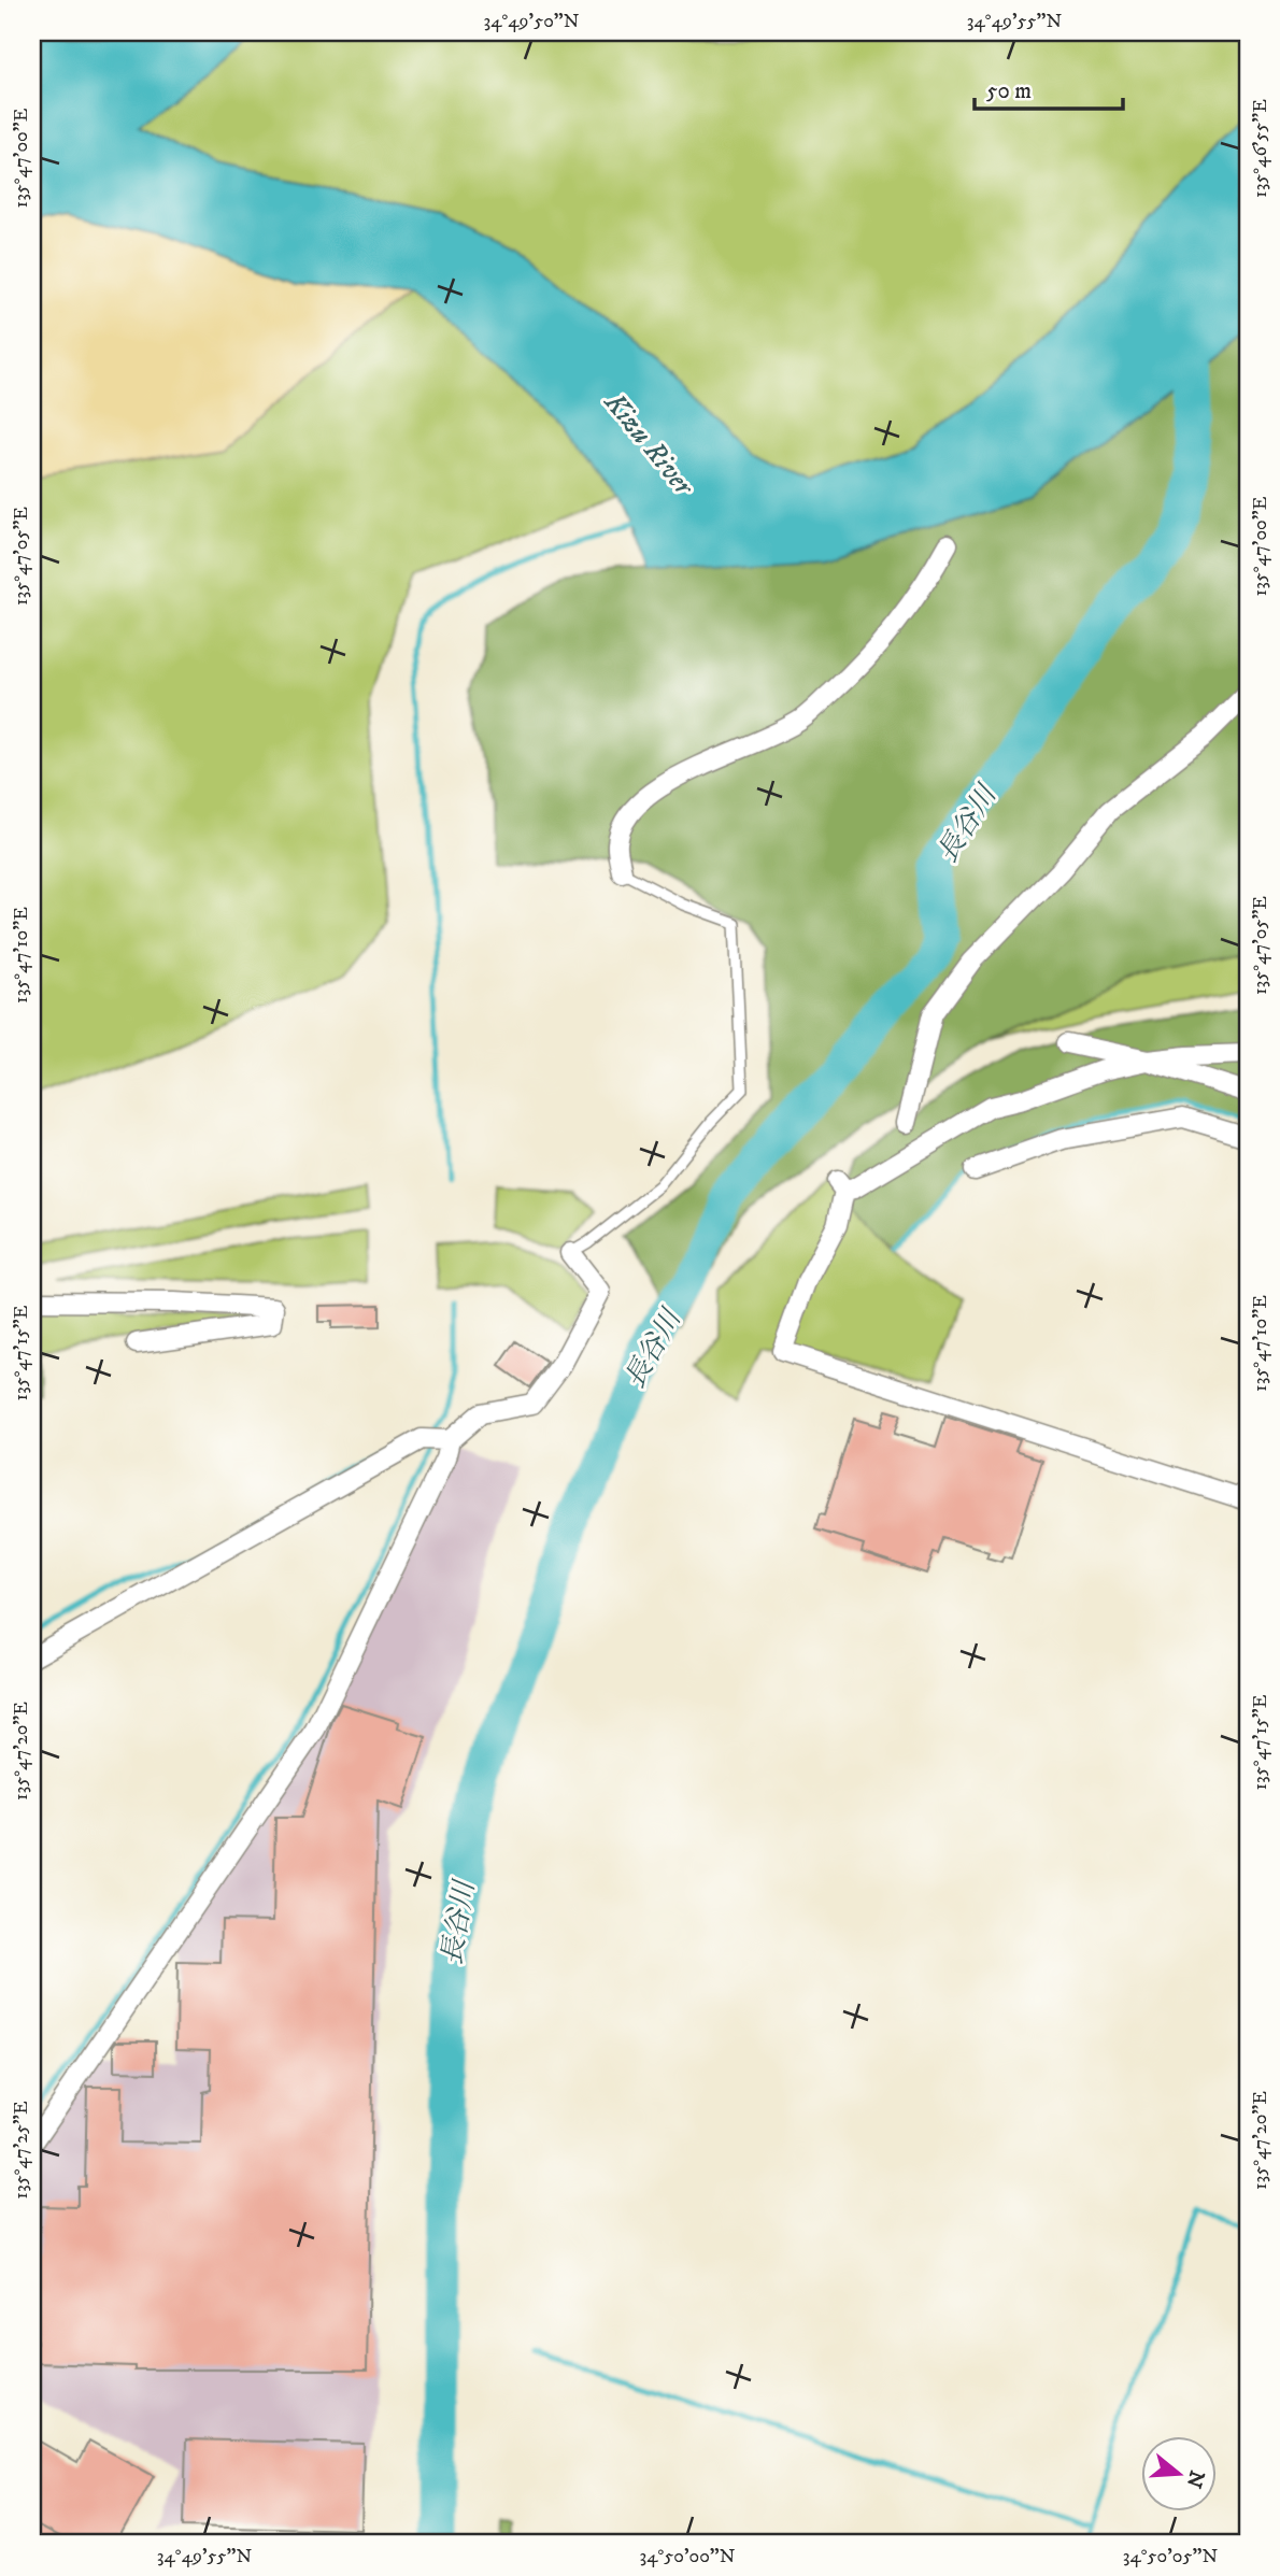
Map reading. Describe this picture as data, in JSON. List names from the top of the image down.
{
  "water": ["Kizu River", "長谷川"],
  "scale_bar": "50 m",
  "north": "right",
  "coordinates": [
    "34°49'50\"N",
    "34°49'55\"N",
    "135°46'55\"E",
    "135°47'00\"E",
    "135°47'05\"E",
    "135°47'10\"E",
    "135°47'15\"E",
    "135°47'20\"E",
    "135°47'25\"E",
    "34°50'00\"N",
    "34°50'05\"N"
  ]
}
